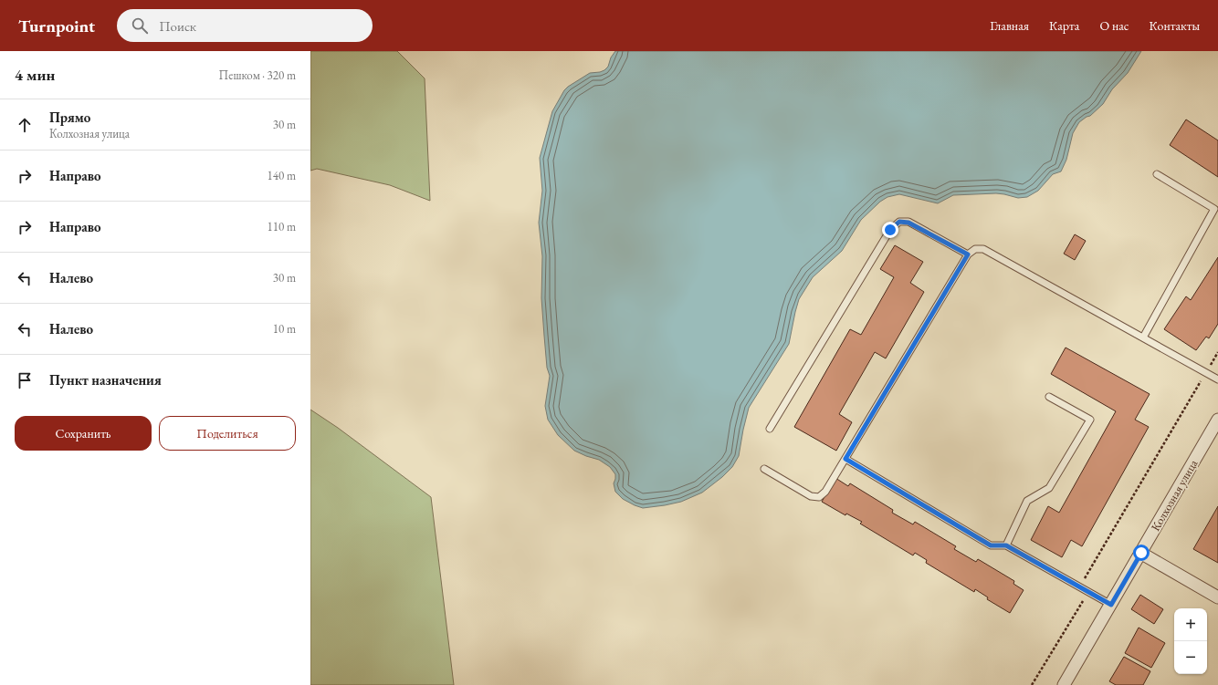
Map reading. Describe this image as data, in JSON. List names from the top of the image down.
{
  "streets": {
    "street": ["Колхозная улица"]
  },
  "page": {
    "header": "Turnpoint",
    "search": "Поиск",
    "nav": [
      "Главная",
      "Карта",
      "О нас",
      "Контакты"
    ],
    "heading": ["4 мин", "Пешком · 320 m"],
    "list": [
      ["Прямо", "Колхозная улица", "30 m"],
      ["Направо", "140 m"],
      ["Направо", "110 m"],
      ["Налево", "30 m"],
      ["Налево", "10 m"],
      "Пункт назначения"
    ],
    "buttons": ["Сохранить", "Поделиться"],
    "map_buttons": ["+", "−"]
  }
}
